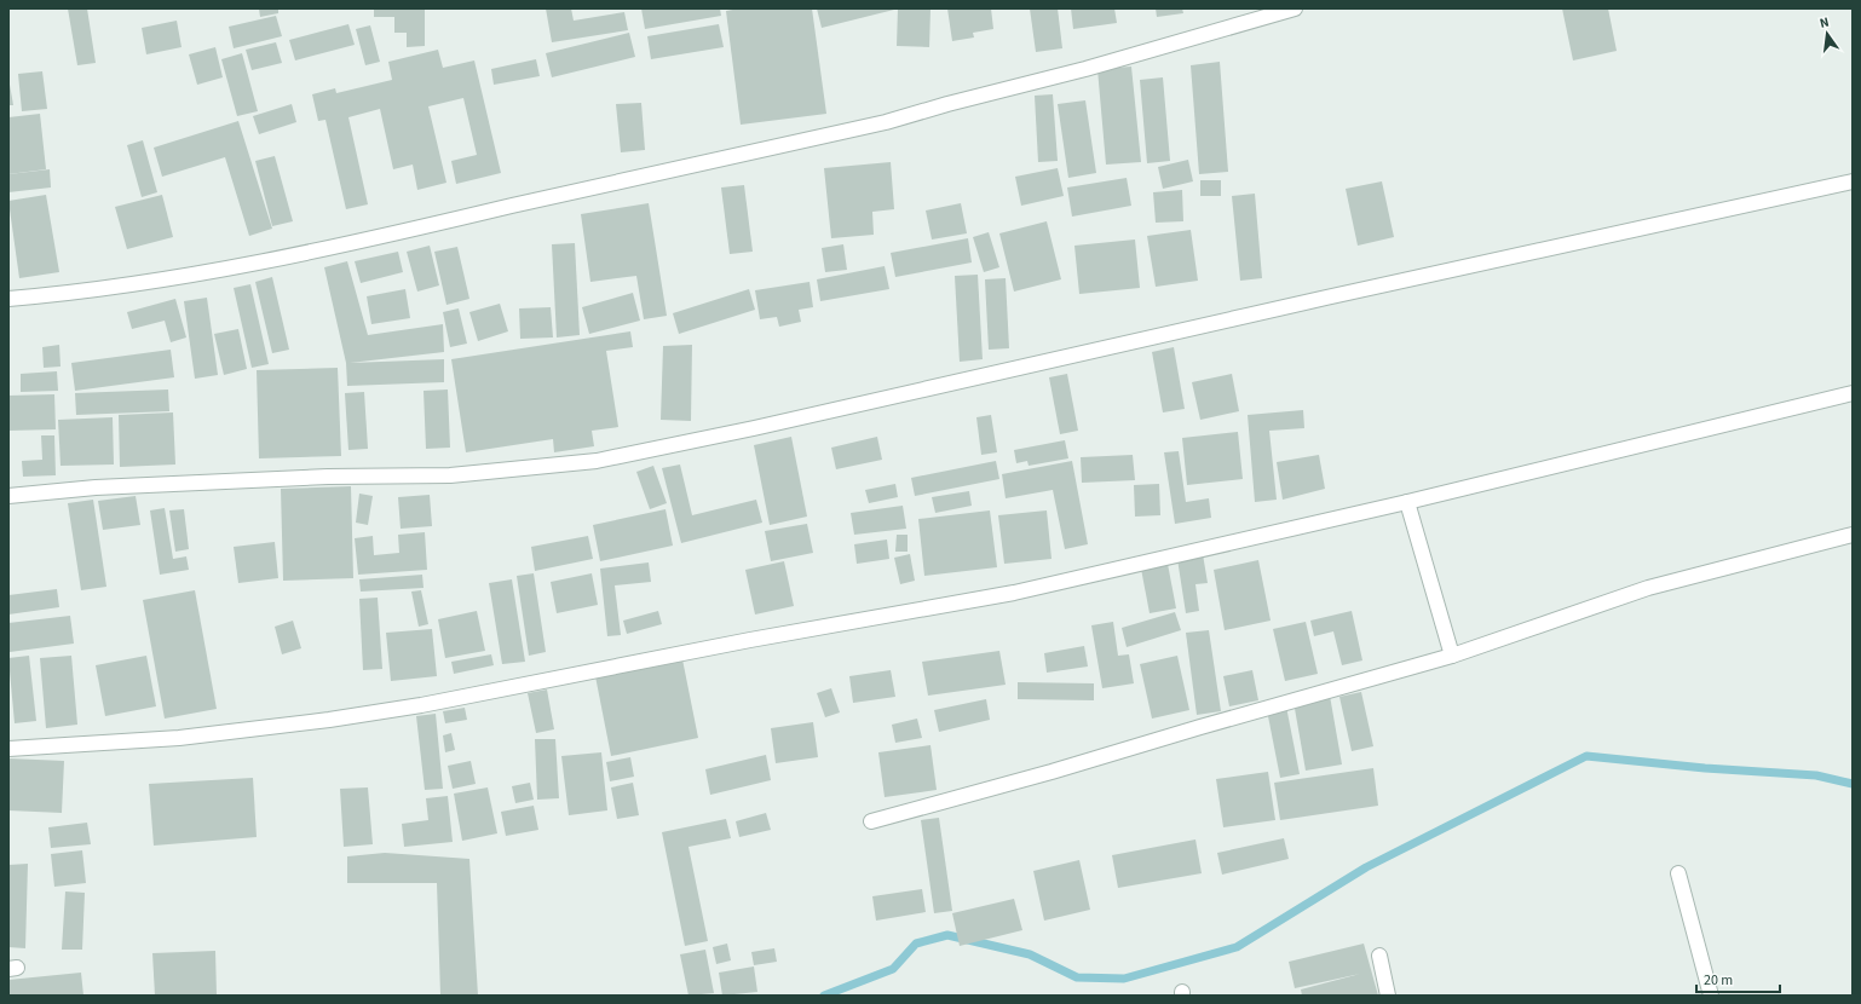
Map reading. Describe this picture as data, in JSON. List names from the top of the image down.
{
  "scale_bar": "20 m",
  "north": "top"
}
